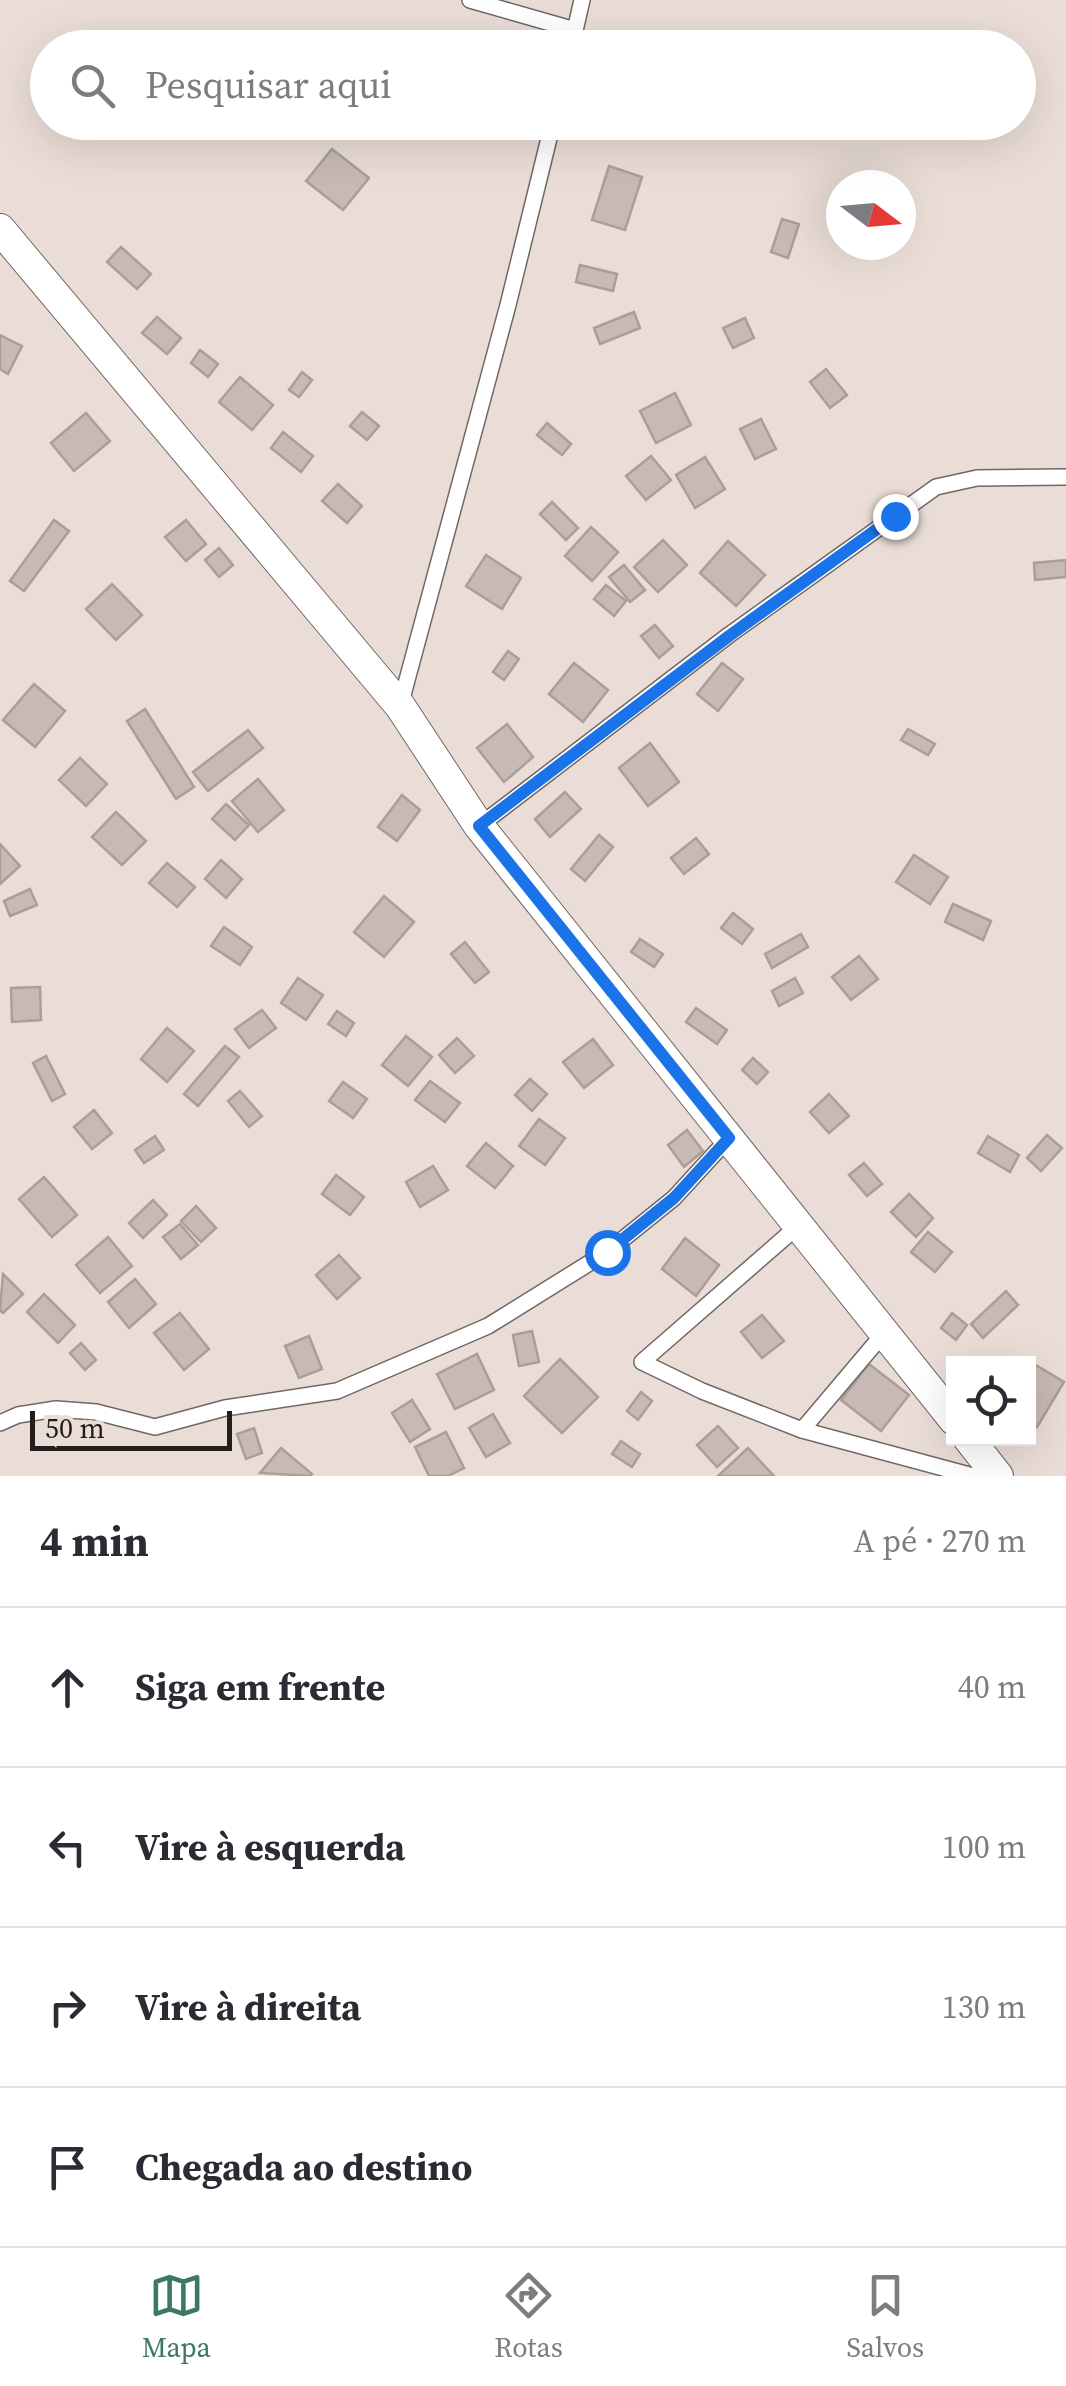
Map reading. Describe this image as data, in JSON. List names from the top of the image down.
{
  "scale_bar": "50 m",
  "north": "right",
  "page": {
    "search": "Pesquisar aqui",
    "scale": "50 m",
    "heading": ["4 min", "A pé · 270 m"],
    "list": [
      ["Siga em frente", "40 m"],
      ["Vire à esquerda", "100 m"],
      ["Vire à direita", "130 m"],
      "Chegada ao destino"
    ],
    "nav": ["Mapa", "Rotas", "Salvos"]
  }
}
